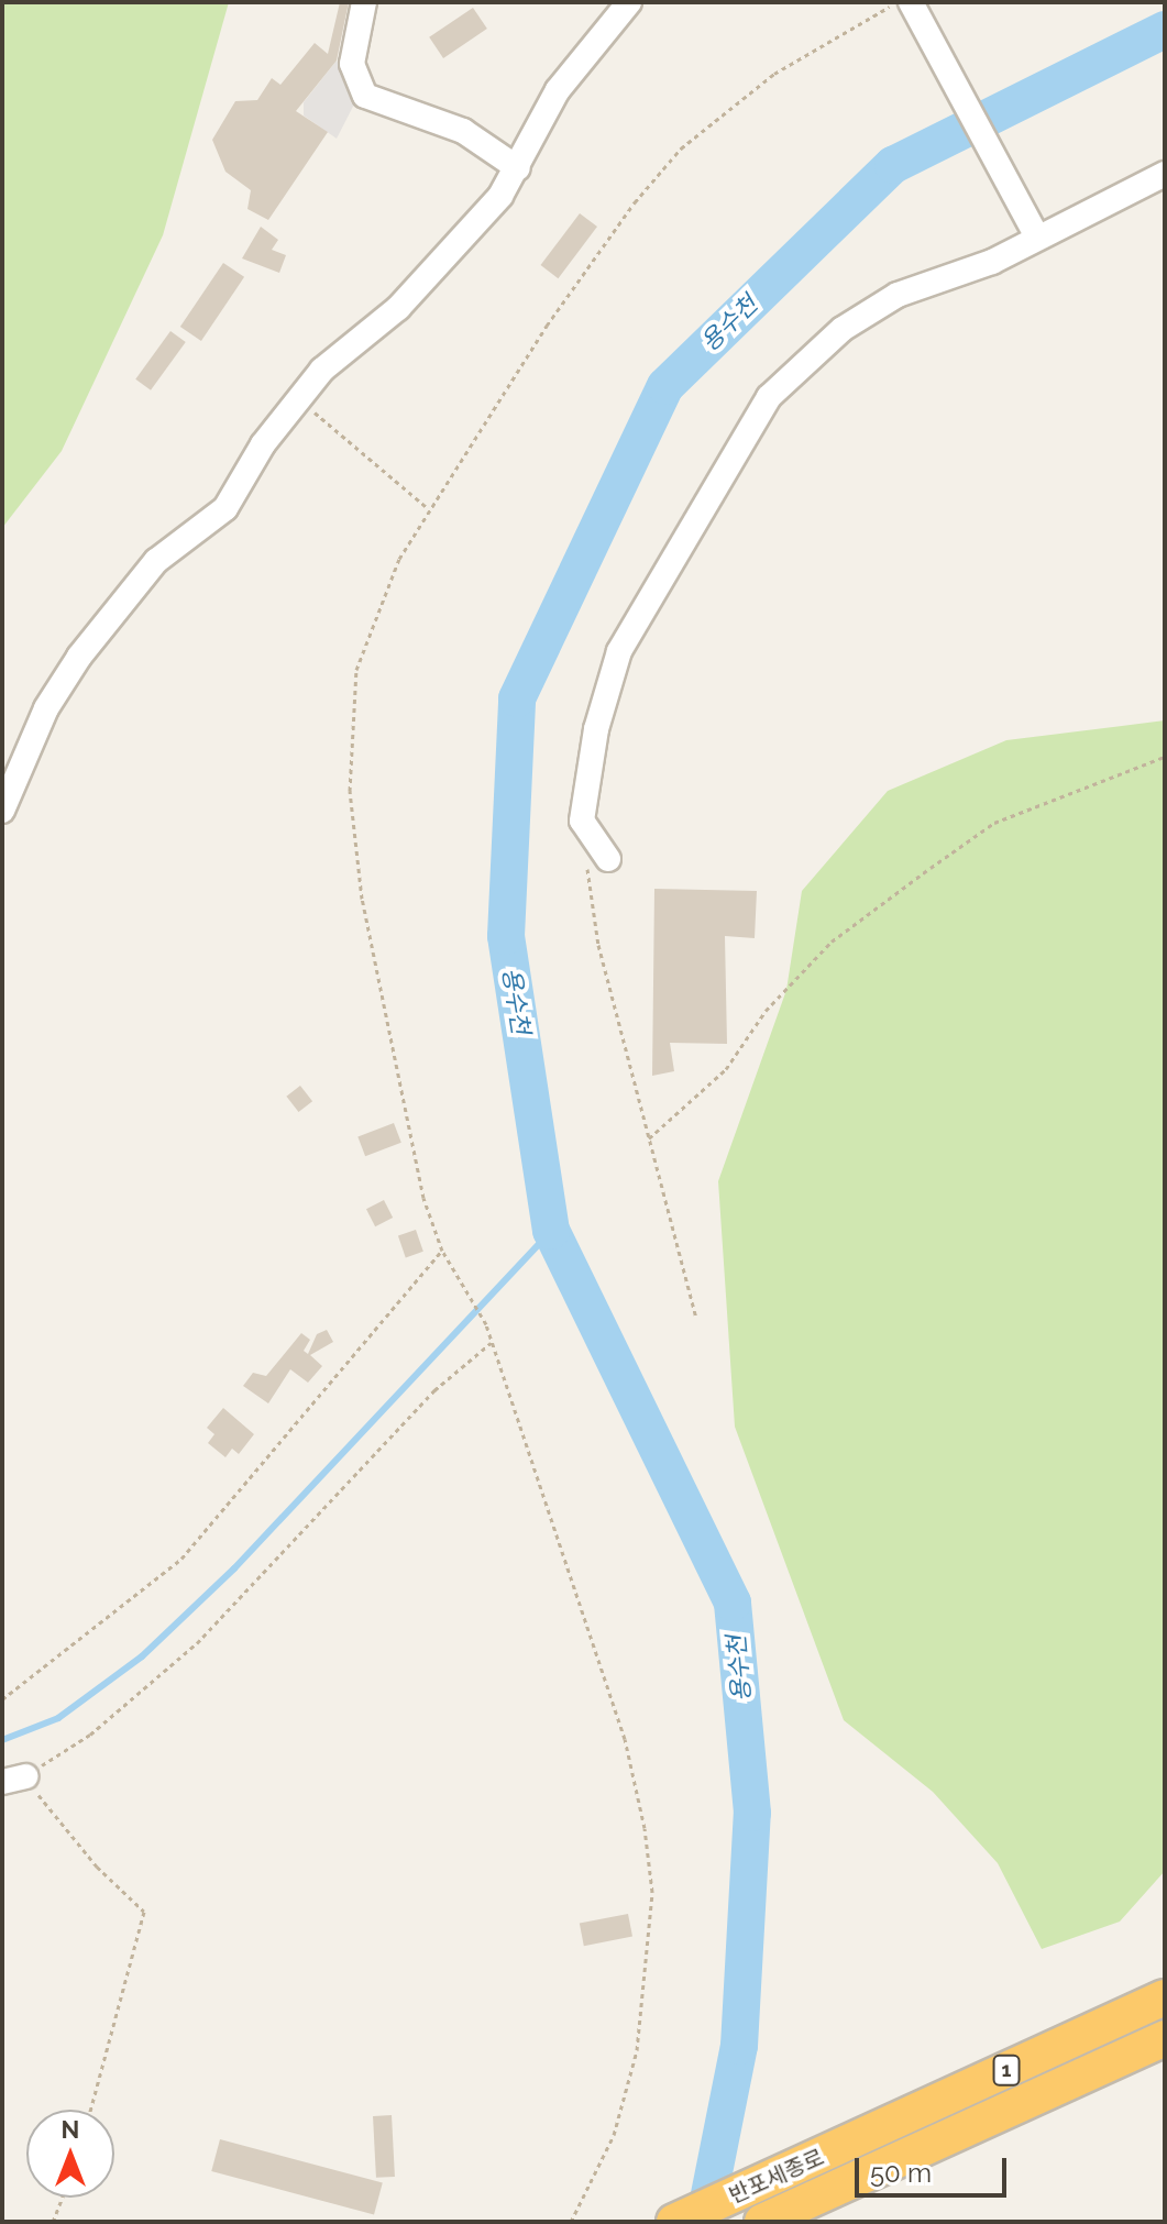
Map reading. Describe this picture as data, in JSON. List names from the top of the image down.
{
  "streets": {
    "highway": ["1", "반포세종로"]
  },
  "water": ["용수천"],
  "scale_bar": "50 m",
  "north": "top"
}
